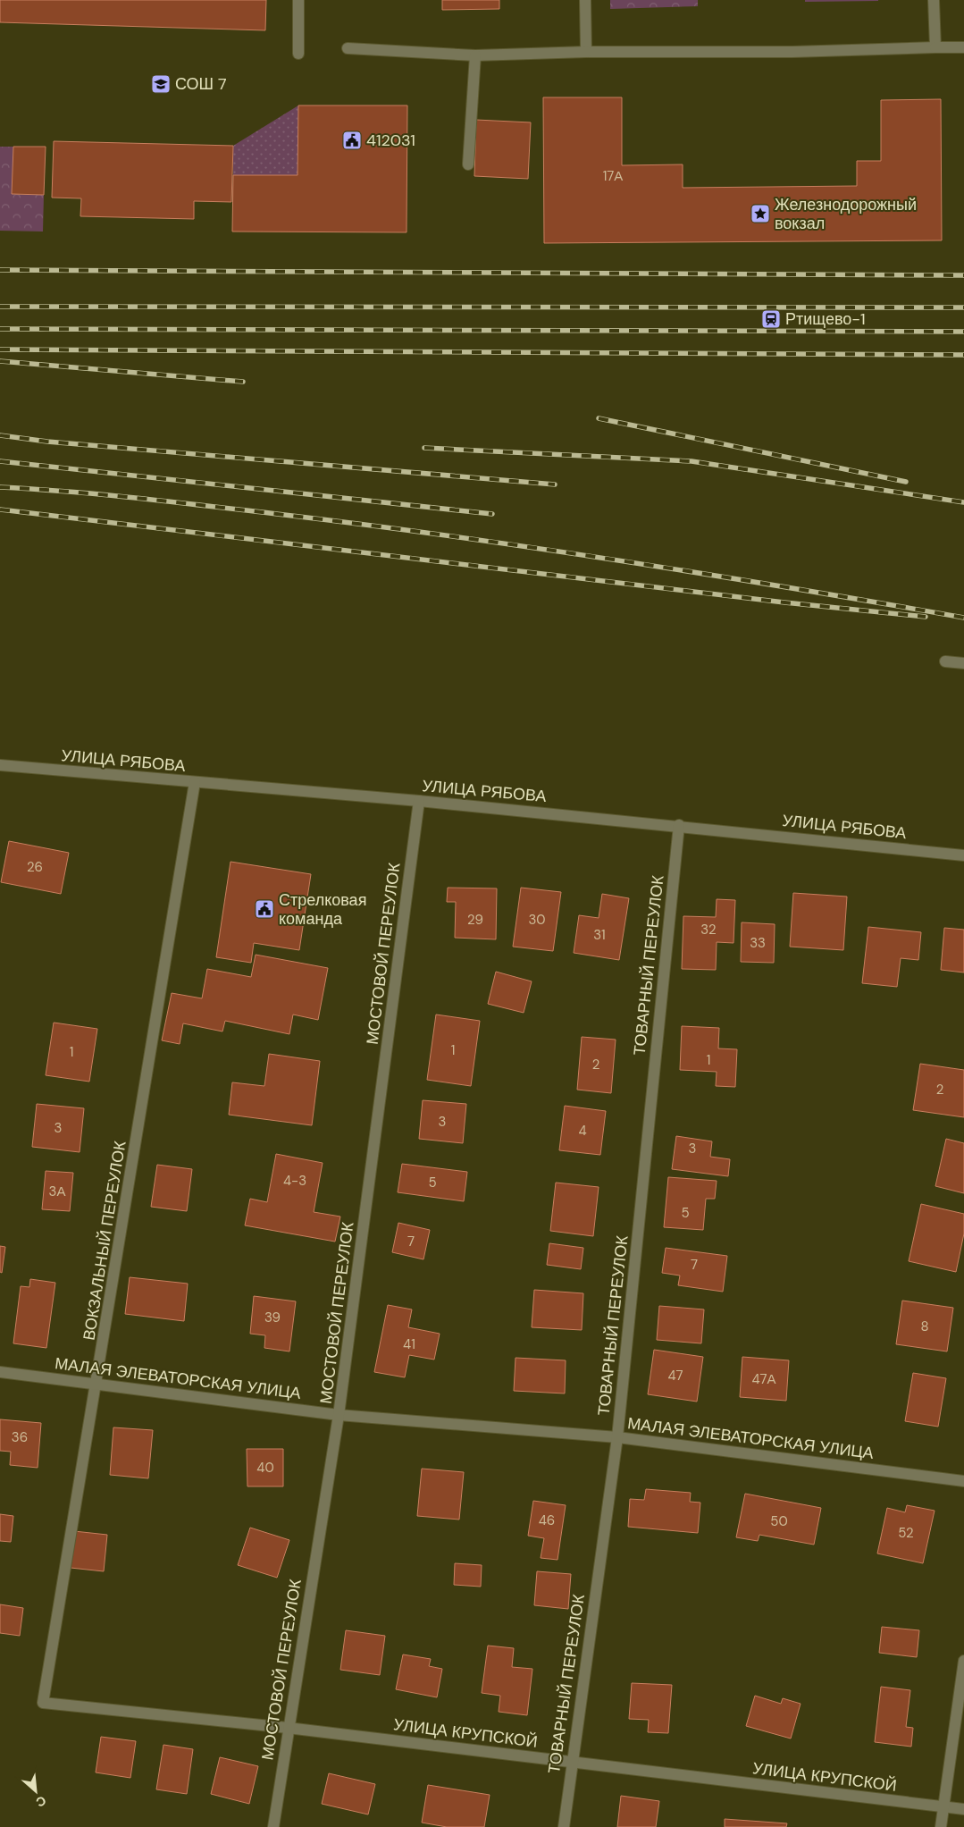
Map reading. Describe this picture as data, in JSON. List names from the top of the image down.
{
  "streets": {
    "street": [
      "УЛИЦА РЯБОВА",
      "МОСТОВОЙ ПЕРЕУЛОК",
      "ТОВАРНЫЙ ПЕРЕУЛОК",
      "ВОКЗАЛЬНЫЙ ПЕРЕУЛОК",
      "МАЛАЯ ЭЛЕВАТОРСКАЯ УЛИЦА",
      "УЛИЦА КРУПСКОЙ"
    ]
  },
  "crossings": [
    ["УЛИЦА РЯБОВА", "МОСТОВОЙ ПЕРЕУЛОК"],
    ["УЛИЦА РЯБОВА", "ТОВАРНЫЙ ПЕРЕУЛОК"],
    ["УЛИЦА РЯБОВА", "ВОКЗАЛЬНЫЙ ПЕРЕУЛОК"],
    ["МОСТОВОЙ ПЕРЕУЛОК", "МАЛАЯ ЭЛЕВАТОРСКАЯ УЛИЦА"],
    ["МОСТОВОЙ ПЕРЕУЛОК", "УЛИЦА КРУПСКОЙ"],
    ["ТОВАРНЫЙ ПЕРЕУЛОК", "МАЛАЯ ЭЛЕВАТОРСКАЯ УЛИЦА"],
    ["ТОВАРНЫЙ ПЕРЕУЛОК", "УЛИЦА КРУПСКОЙ"],
    ["ВОКЗАЛЬНЫЙ ПЕРЕУЛОК", "МАЛАЯ ЭЛЕВАТОРСКАЯ УЛИЦА"],
    ["ВОКЗАЛЬНЫЙ ПЕРЕУЛОК", "УЛИЦА КРУПСКОЙ"]
  ],
  "places": {
    "school or university": ["СОШ 7"],
    "public building": ["412031", "Стрелковая команда"],
    "place": ["Железнодорожный вокзал"],
    "station": ["Ртищево-1"]
  },
  "house_numbers": [
    "17А",
    "26",
    "29",
    "30",
    "32",
    "31",
    "33",
    "1",
    "1",
    "1",
    "2",
    "2",
    "3",
    "3",
    "4",
    "3",
    "4-3",
    "5",
    "3А",
    "5",
    "7",
    "7",
    "39",
    "8",
    "41",
    "47",
    "47А",
    "36",
    "40",
    "46",
    "50",
    "52"
  ],
  "north": "bottom right"
}
